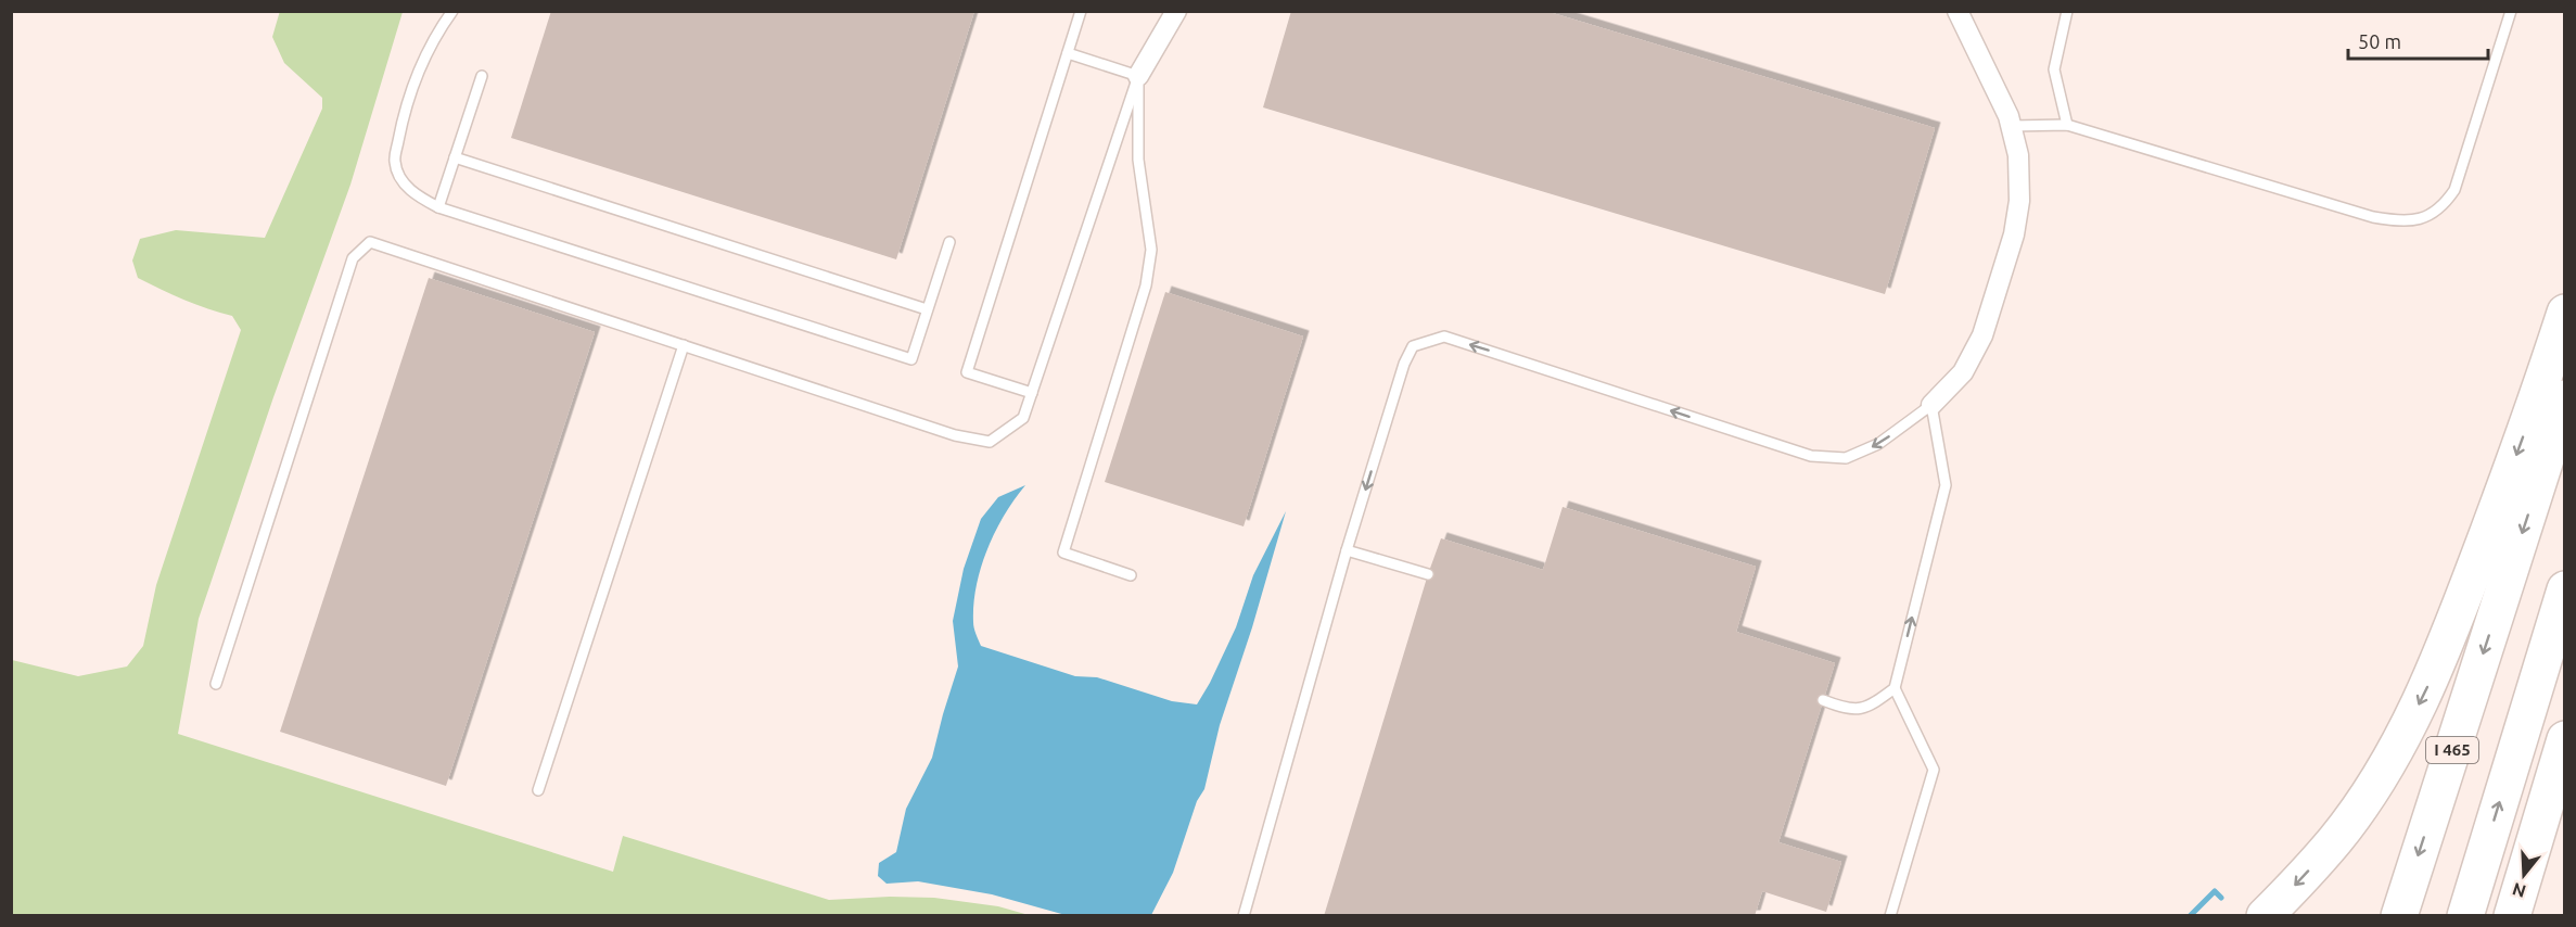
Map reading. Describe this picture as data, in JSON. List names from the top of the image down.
{
  "streets": {
    "highway": ["I 465"]
  },
  "scale_bar": "50 m",
  "north": "bottom"
}
